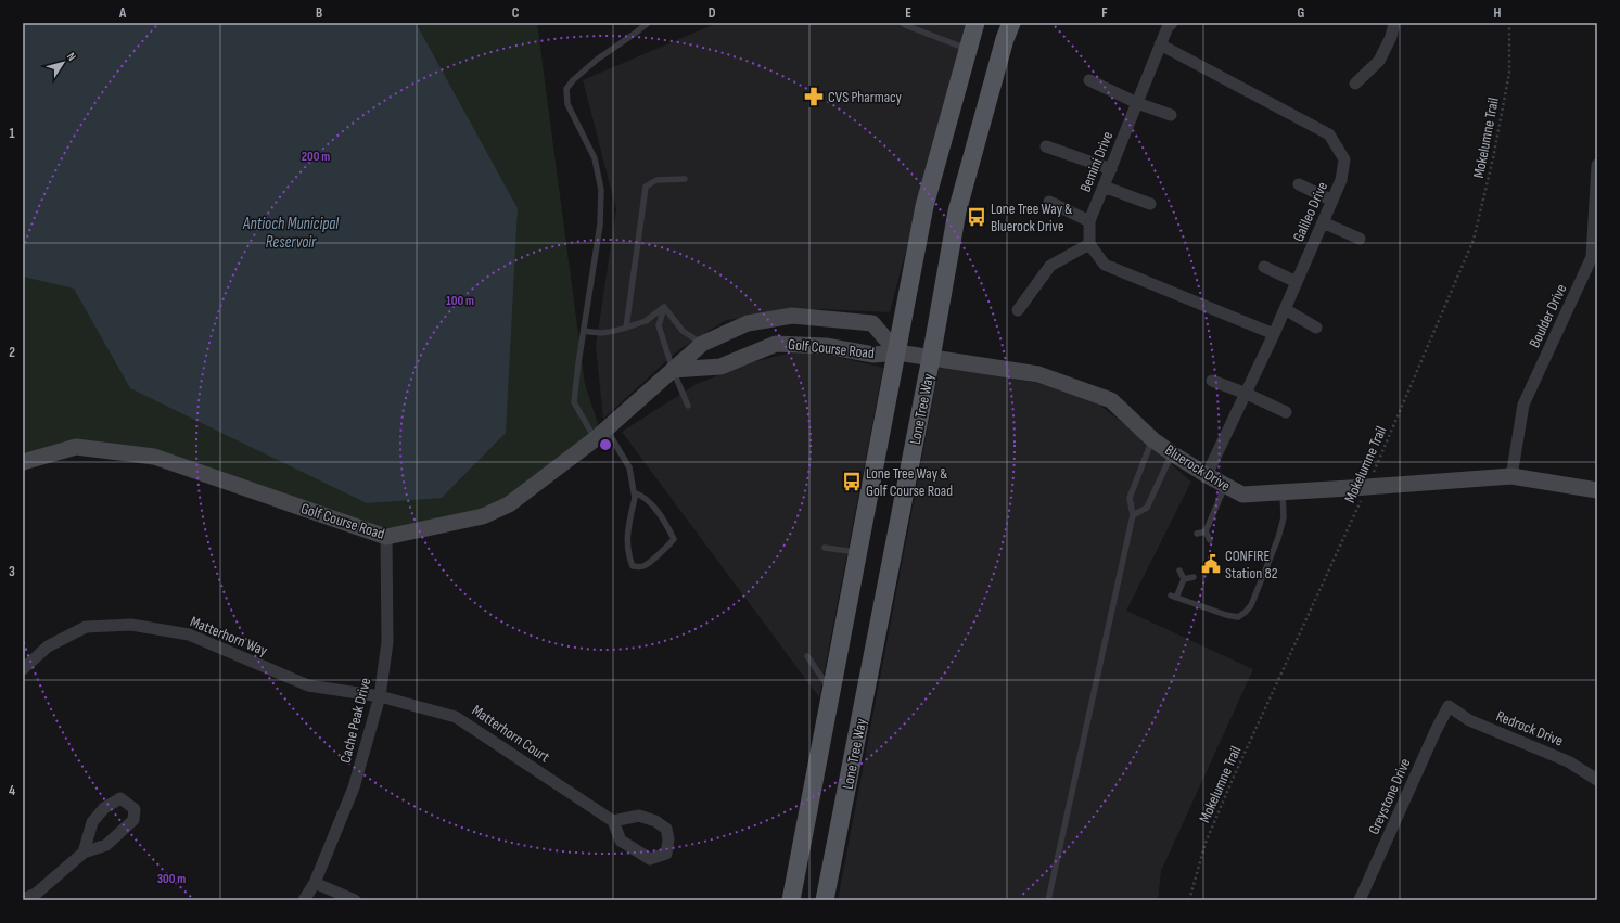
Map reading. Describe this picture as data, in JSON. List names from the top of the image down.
{
  "streets": {
    "main road": ["Lone Tree Way"],
    "street": [
      "Bemini Drive",
      "Galileo Drive",
      "Boulder Drive",
      "Golf Course Road",
      "Bluerock Drive",
      "Matterhorn Way",
      "Cache Peak Drive",
      "Redrock Drive",
      "Matterhorn Court",
      "Greystone Drive"
    ],
    "path": ["Mokelumne Trail"]
  },
  "crossings": [
    ["Mokelumne Trail", "Bluerock Drive"],
    ["Bemini Drive", "Galileo Drive"],
    ["Galileo Drive", "Bluerock Drive"],
    ["Boulder Drive", "Bluerock Drive"],
    ["Golf Course Road", "Bluerock Drive"],
    ["Golf Course Road", "Cache Peak Drive"],
    ["Lone Tree Way", "Bluerock Drive"],
    ["Matterhorn Way", "Cache Peak Drive"],
    ["Matterhorn Way", "Matterhorn Court"],
    ["Cache Peak Drive", "Matterhorn Court"],
    ["Redrock Drive", "Greystone Drive"]
  ],
  "water": ["Antioch Municipal Reservoir"],
  "places": {
    "pharmacy": ["CVS Pharmacy"],
    "bus stop": ["Lone Tree Way & Bluerock Drive", "Lone Tree Way & Golf Course Road"],
    "public building": ["CONFIRE Station 82"]
  },
  "north": "top right",
  "grid": {
    "columns": [
      "A",
      "B",
      "C",
      "D",
      "E",
      "F",
      "G",
      "H"
    ],
    "rows": [
      "1",
      "2",
      "3",
      "4"
    ]
  },
  "rings": ["200 m", "100 m", "300 m"]
}
